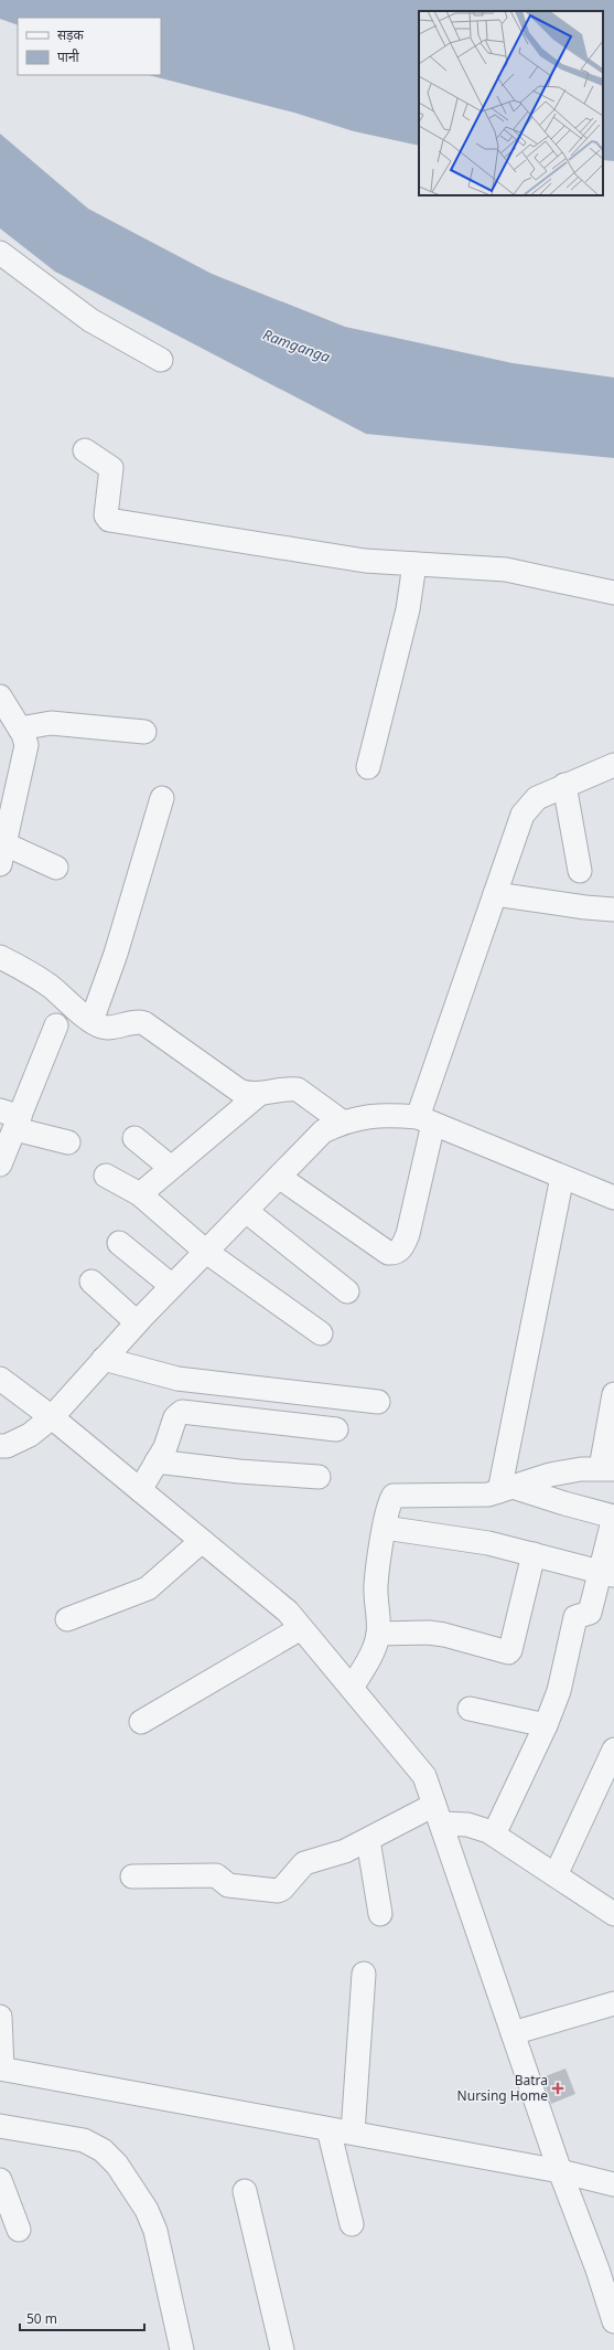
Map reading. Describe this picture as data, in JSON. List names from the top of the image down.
{
  "water": ["Ramganga"],
  "places": {
    "health": ["Batra Nursing Home"]
  },
  "legend": ["सड़क", "पानी"],
  "scale_bar": "50 m"
}
